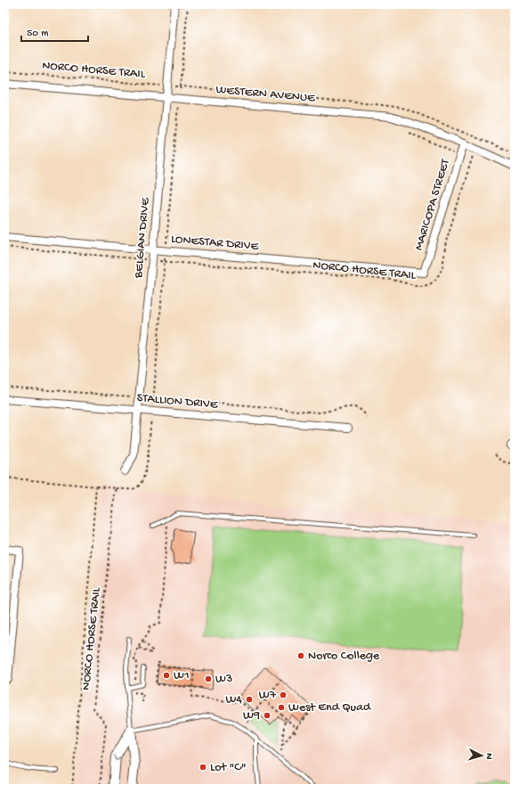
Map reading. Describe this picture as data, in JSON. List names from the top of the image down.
{
  "streets": {
    "street": [
      "WESTERN AVENUE",
      "MARICOPA STREET",
      "BELGIAN DRIVE",
      "LONESTAR DRIVE",
      "STALLION DRIVE"
    ],
    "path": ["NORCO HORSE TRAIL"]
  },
  "crossings": [
    ["NORCO HORSE TRAIL", "WESTERN AVENUE"],
    ["NORCO HORSE TRAIL", "BELGIAN DRIVE"],
    ["WESTERN AVENUE", "MARICOPA STREET"],
    ["WESTERN AVENUE", "BELGIAN DRIVE"],
    ["MARICOPA STREET", "LONESTAR DRIVE"],
    ["BELGIAN DRIVE", "LONESTAR DRIVE"],
    ["BELGIAN DRIVE", "STALLION DRIVE"]
  ],
  "places": [
    "Norco College",
    "W1",
    "W3",
    "W7",
    "W4",
    "West End Quad",
    "W9",
    "Lot \"C\""
  ],
  "scale_bar": "50 m",
  "north": "right"
}
